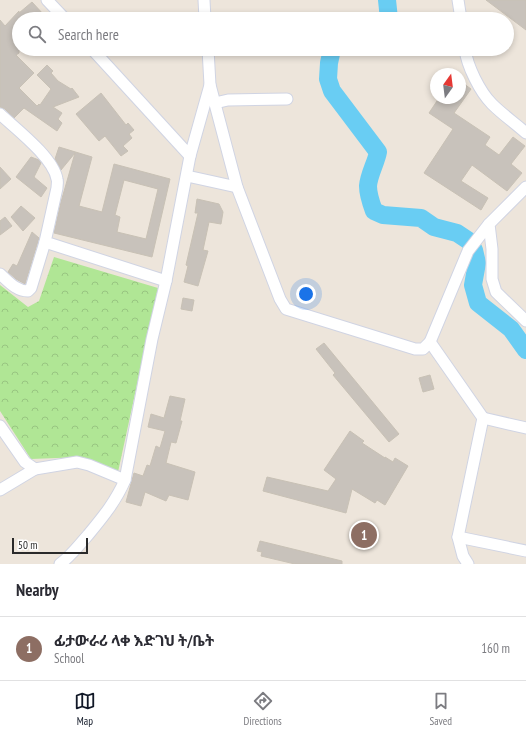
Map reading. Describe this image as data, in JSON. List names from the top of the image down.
{
  "scale_bar": "50 m",
  "north": "top",
  "page": {
    "search": "Search here",
    "pins": "1",
    "scale": "50 m",
    "heading": "Nearby",
    "list": [
      {
        "mark": "1",
        "name": "ፊታውራሪ ላቀ እድገህ ት/ቤት",
        "note": "School",
        "value": "160 m"
      }
    ],
    "nav": ["Map", "Directions", "Saved"]
  }
}
